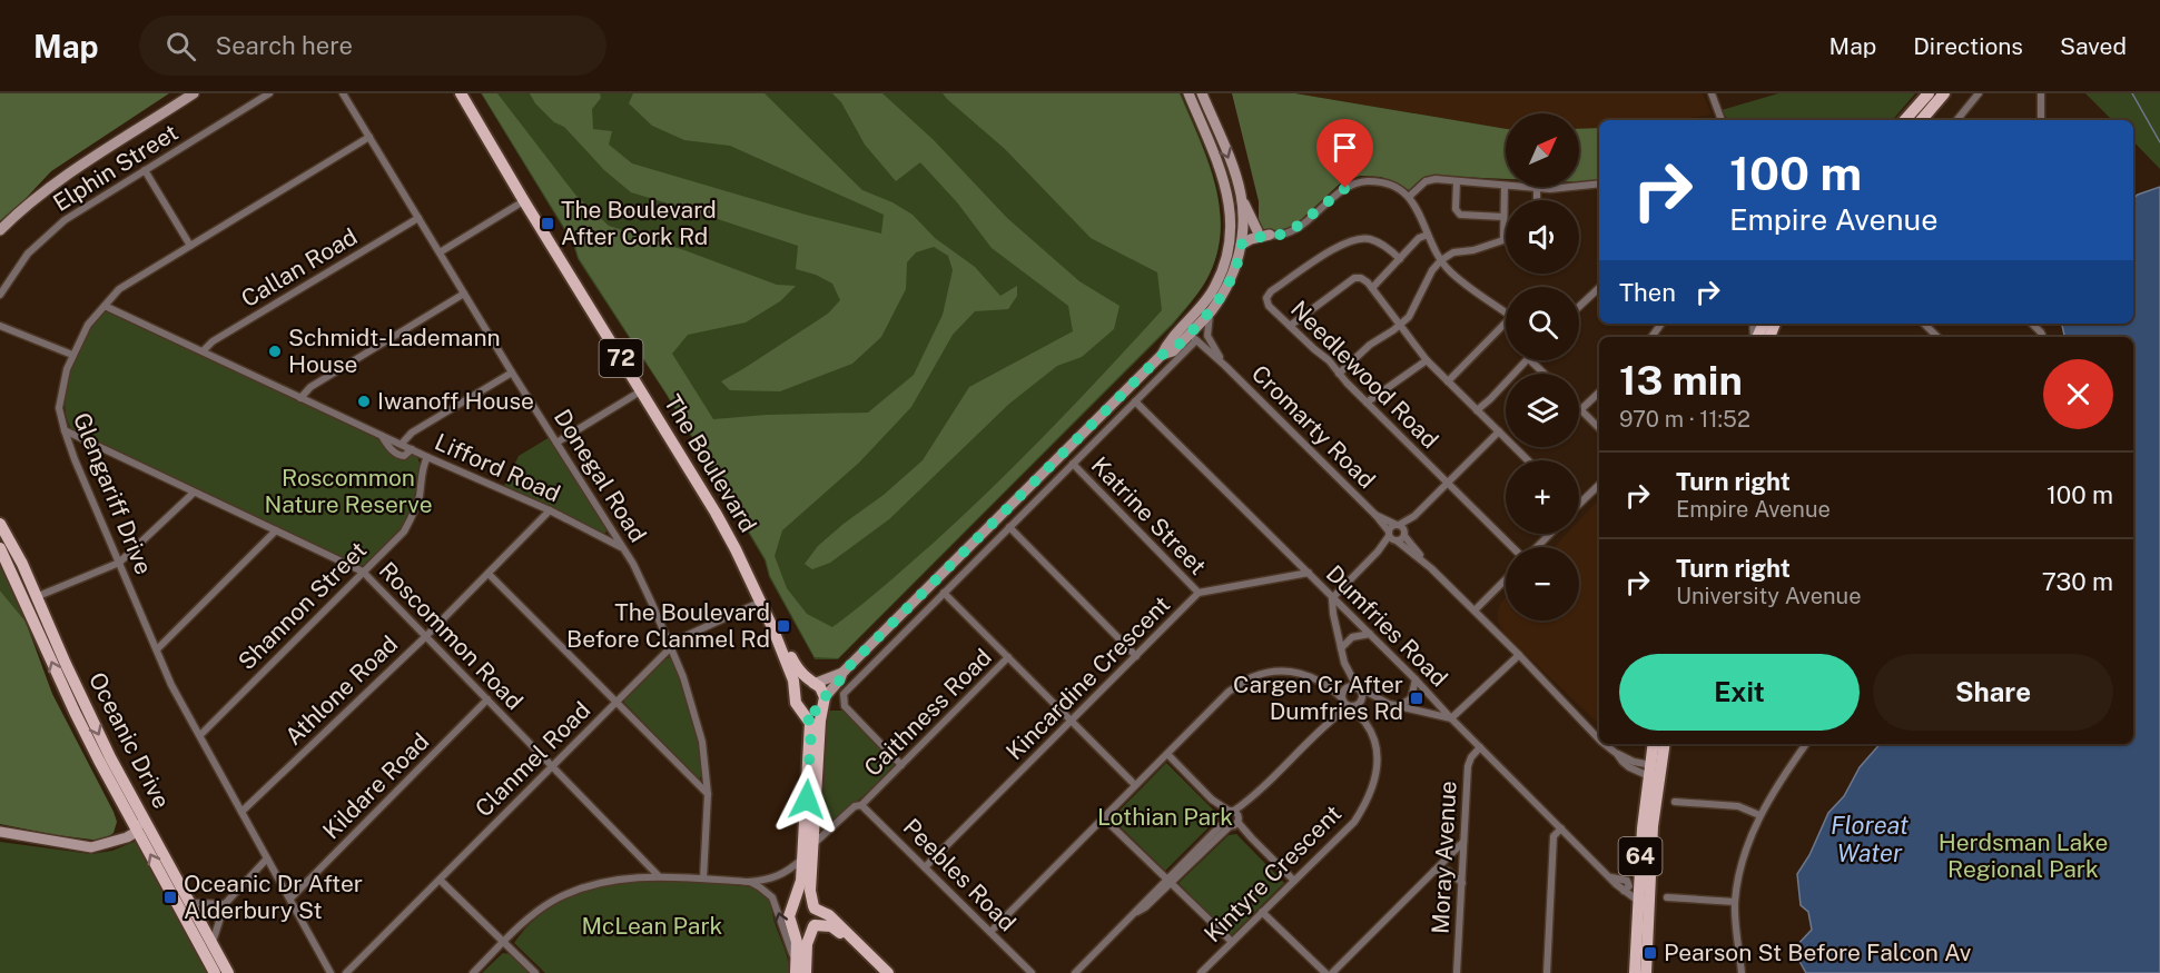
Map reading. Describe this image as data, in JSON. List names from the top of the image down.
{
  "streets": {
    "main road": [
      "72",
      "The Boulevard",
      "Oceanic Drive",
      "64"
    ],
    "street": [
      "Elphin Street",
      "Callan Road",
      "Needlewood Road",
      "Cromarty Road",
      "Lifford Road",
      "Donegal Road",
      "Glengariff Drive",
      "Katrine Street",
      "Shannon Street",
      "Dumfries Road",
      "Roscommon Road",
      "Kincardine Crescent",
      "Athlone Road",
      "Caithness Road",
      "Clanmel Road",
      "Kildare Road",
      "Moray Avenue",
      "Kintyre Crescent",
      "Peebles Road"
    ]
  },
  "crossings": [
    ["Callan Road", "Lifford Road"],
    ["Callan Road", "Donegal Road"],
    ["72", "The Boulevard"],
    ["Cromarty Road", "64"],
    ["The Boulevard", "Clanmel Road"],
    ["Lifford Road", "Donegal Road"],
    ["Lifford Road", "Glengariff Drive"],
    ["Lifford Road", "Shannon Street"],
    ["Lifford Road", "Athlone Road"],
    ["Donegal Road", "Glengariff Drive"],
    ["Donegal Road", "Clanmel Road"],
    ["Glengariff Drive", "Shannon Street"],
    ["Glengariff Drive", "Roscommon Road"],
    ["Glengariff Drive", "Athlone Road"],
    ["Glengariff Drive", "Kildare Road"],
    ["Katrine Street", "Kincardine Crescent"],
    ["Shannon Street", "Roscommon Road"],
    ["Dumfries Road", "Kincardine Crescent"],
    ["Dumfries Road", "64"],
    ["Dumfries Road", "Moray Avenue"],
    ["Roscommon Road", "Athlone Road"],
    ["Roscommon Road", "Clanmel Road"],
    ["Roscommon Road", "Kildare Road"],
    ["Kincardine Crescent", "Peebles Road"],
    ["Caithness Road", "Peebles Road"]
  ],
  "water": ["Floreat Water"],
  "parks": [
    "Roscommon Nature Reserve",
    "Lothian Park",
    "Herdsman Lake Regional Park",
    "McLean Park"
  ],
  "places": {
    "transit": [
      "The Boulevard After Cork Rd",
      "The Boulevard Before Clanmel Rd",
      "Cargen Cr After Dumfries Rd",
      "Oceanic Dr After Alderbury St",
      "Pearson St Before Falcon Av"
    ],
    "other": ["Schmidt-Lademann House", "Iwanoff House"]
  },
  "north": "top right",
  "page": {
    "header": "Map",
    "search": "Search here",
    "nav": ["Map", "Directions", "Saved"],
    "map_buttons": ["+", "−"],
    "turn": ["100 m", "Empire Avenue"],
    "then": "Then",
    "heading": ["13 min", "970 m · 11:52"],
    "list": [
      {
        "name": "Turn right",
        "note": "Empire Avenue",
        "value": "100 m"
      },
      {
        "name": "Turn right",
        "note": "University Avenue",
        "value": "730 m"
      }
    ],
    "buttons": ["Exit", "Share"]
  }
}
